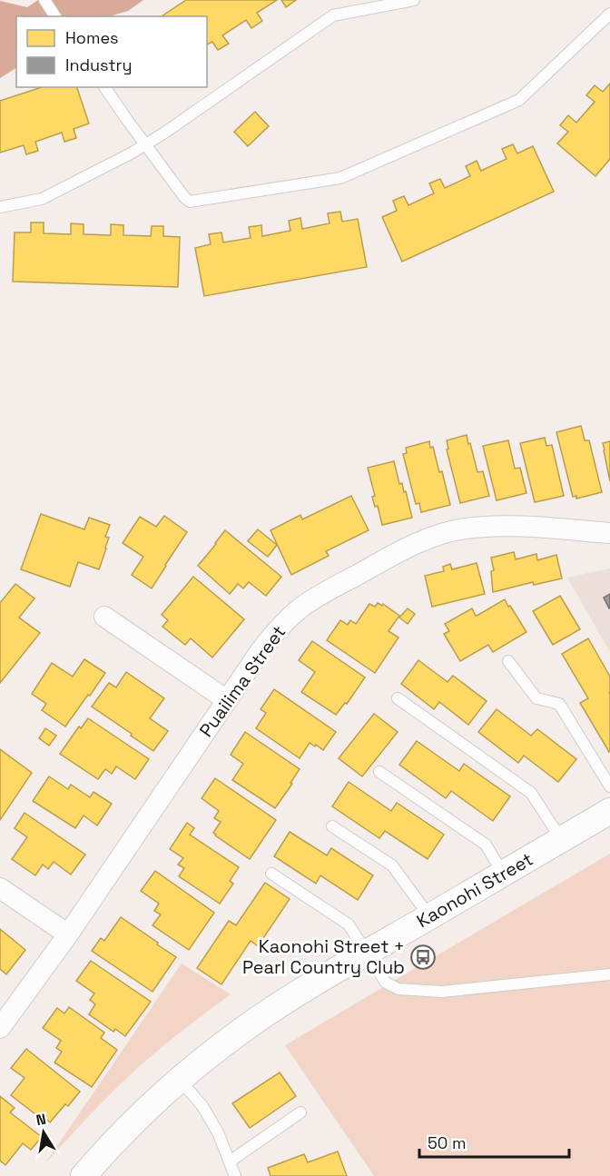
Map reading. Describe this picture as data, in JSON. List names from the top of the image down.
{
  "streets": {
    "street": ["Puailima Street", "Kaonohi Street"]
  },
  "places": {
    "bus stop": ["Kaonohi Street + Pearl Country Club"]
  },
  "legend": ["Homes", "Industry"],
  "scale_bar": "50 m",
  "north": "top"
}
